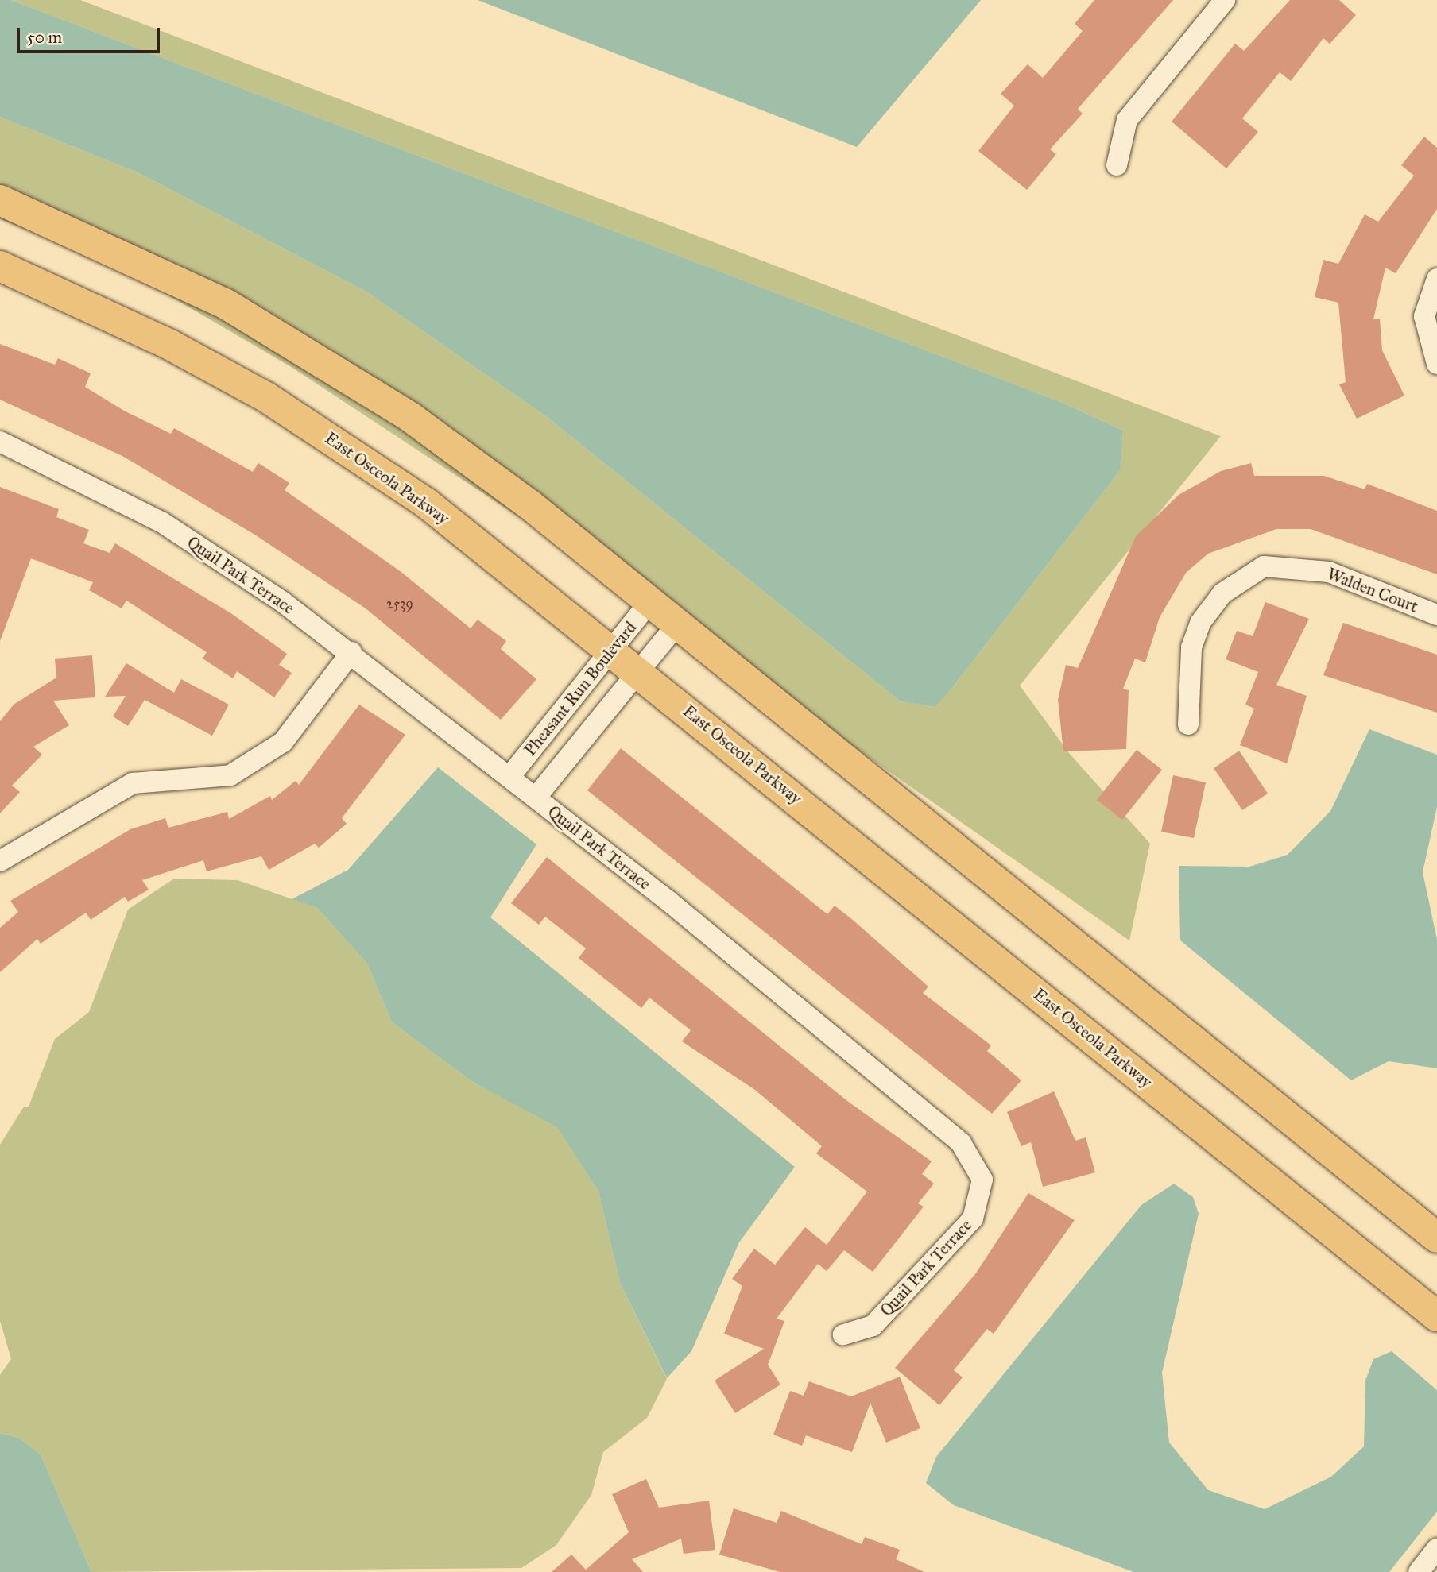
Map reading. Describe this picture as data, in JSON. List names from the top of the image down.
{
  "streets": {
    "main road": ["East Osceola Parkway"],
    "street": ["Quail Park Terrace", "Walden Court", "Pheasant Run Boulevard"]
  },
  "crossings": [
    ["East Osceola Parkway", "Pheasant Run Boulevard"],
    ["Quail Park Terrace", "Pheasant Run Boulevard"]
  ],
  "house_numbers": ["2539"],
  "scale_bar": "50 m"
}
